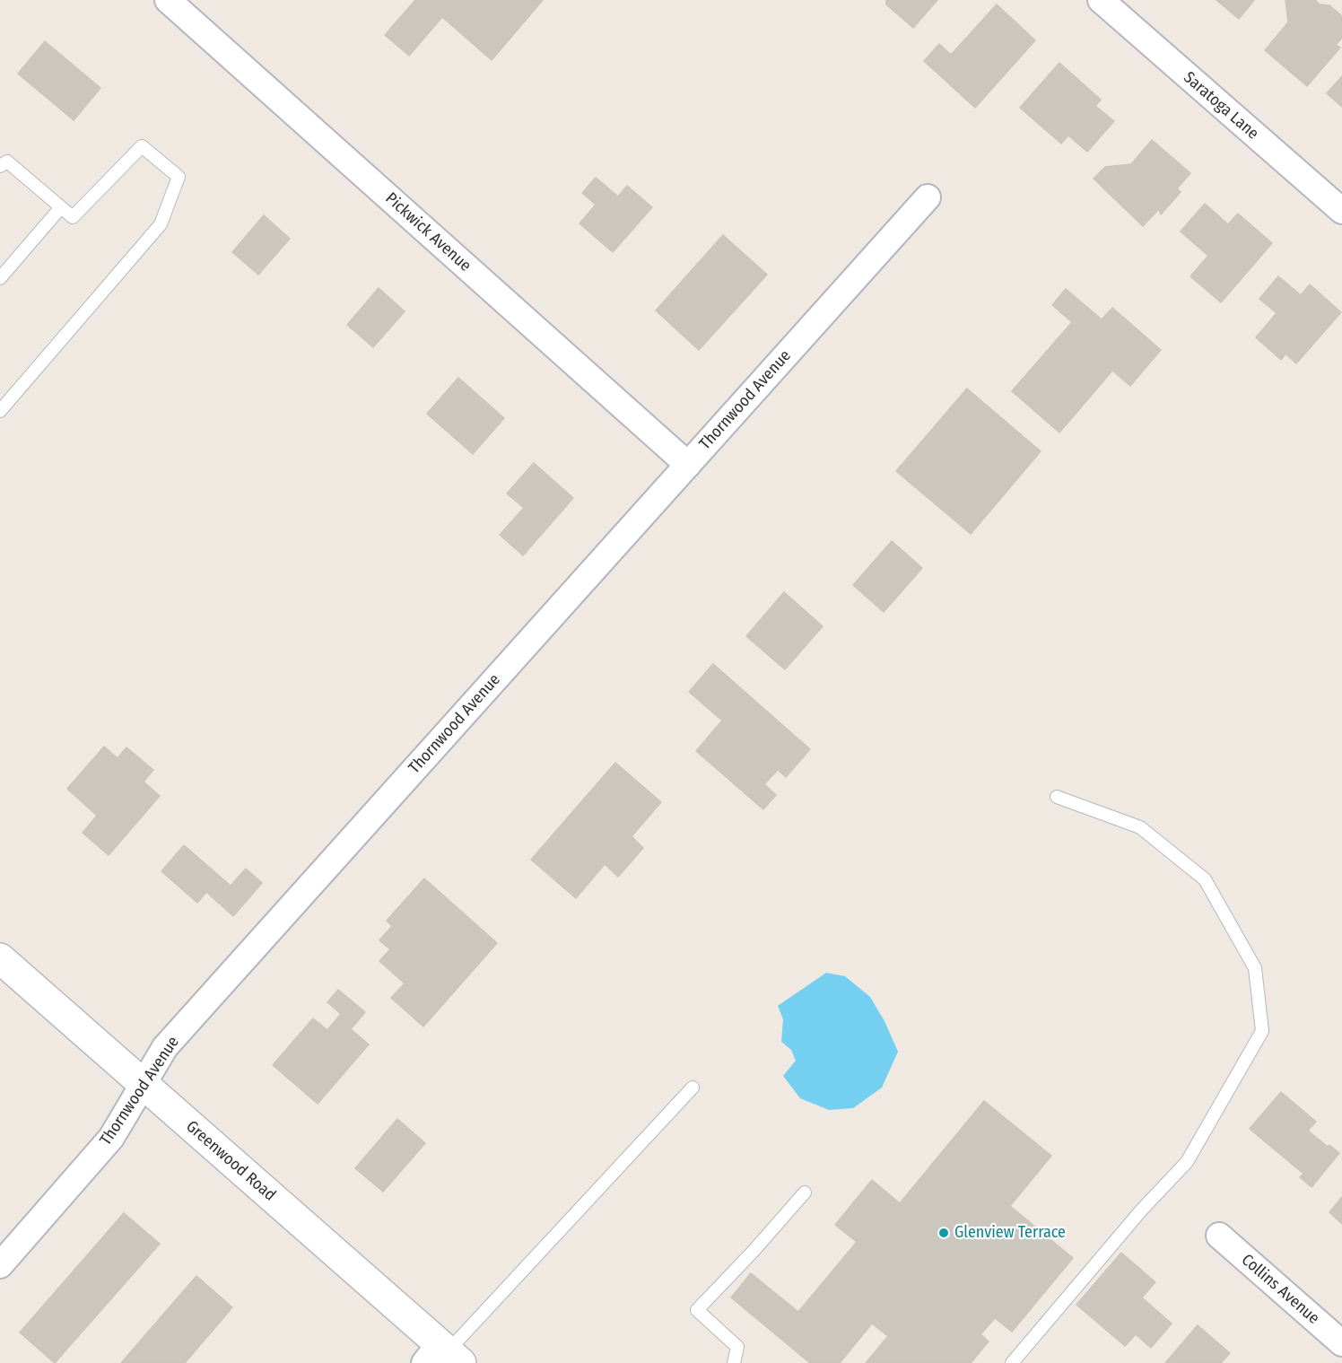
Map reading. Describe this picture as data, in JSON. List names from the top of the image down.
{
  "streets": {
    "main road": ["Greenwood Road"],
    "street": [
      "Saratoga Lane",
      "Pickwick Avenue",
      "Thornwood Avenue",
      "Collins Avenue"
    ]
  },
  "crossings": [
    ["Pickwick Avenue", "Thornwood Avenue"],
    ["Thornwood Avenue", "Greenwood Road"]
  ],
  "places": ["Glenview Terrace"]
}
